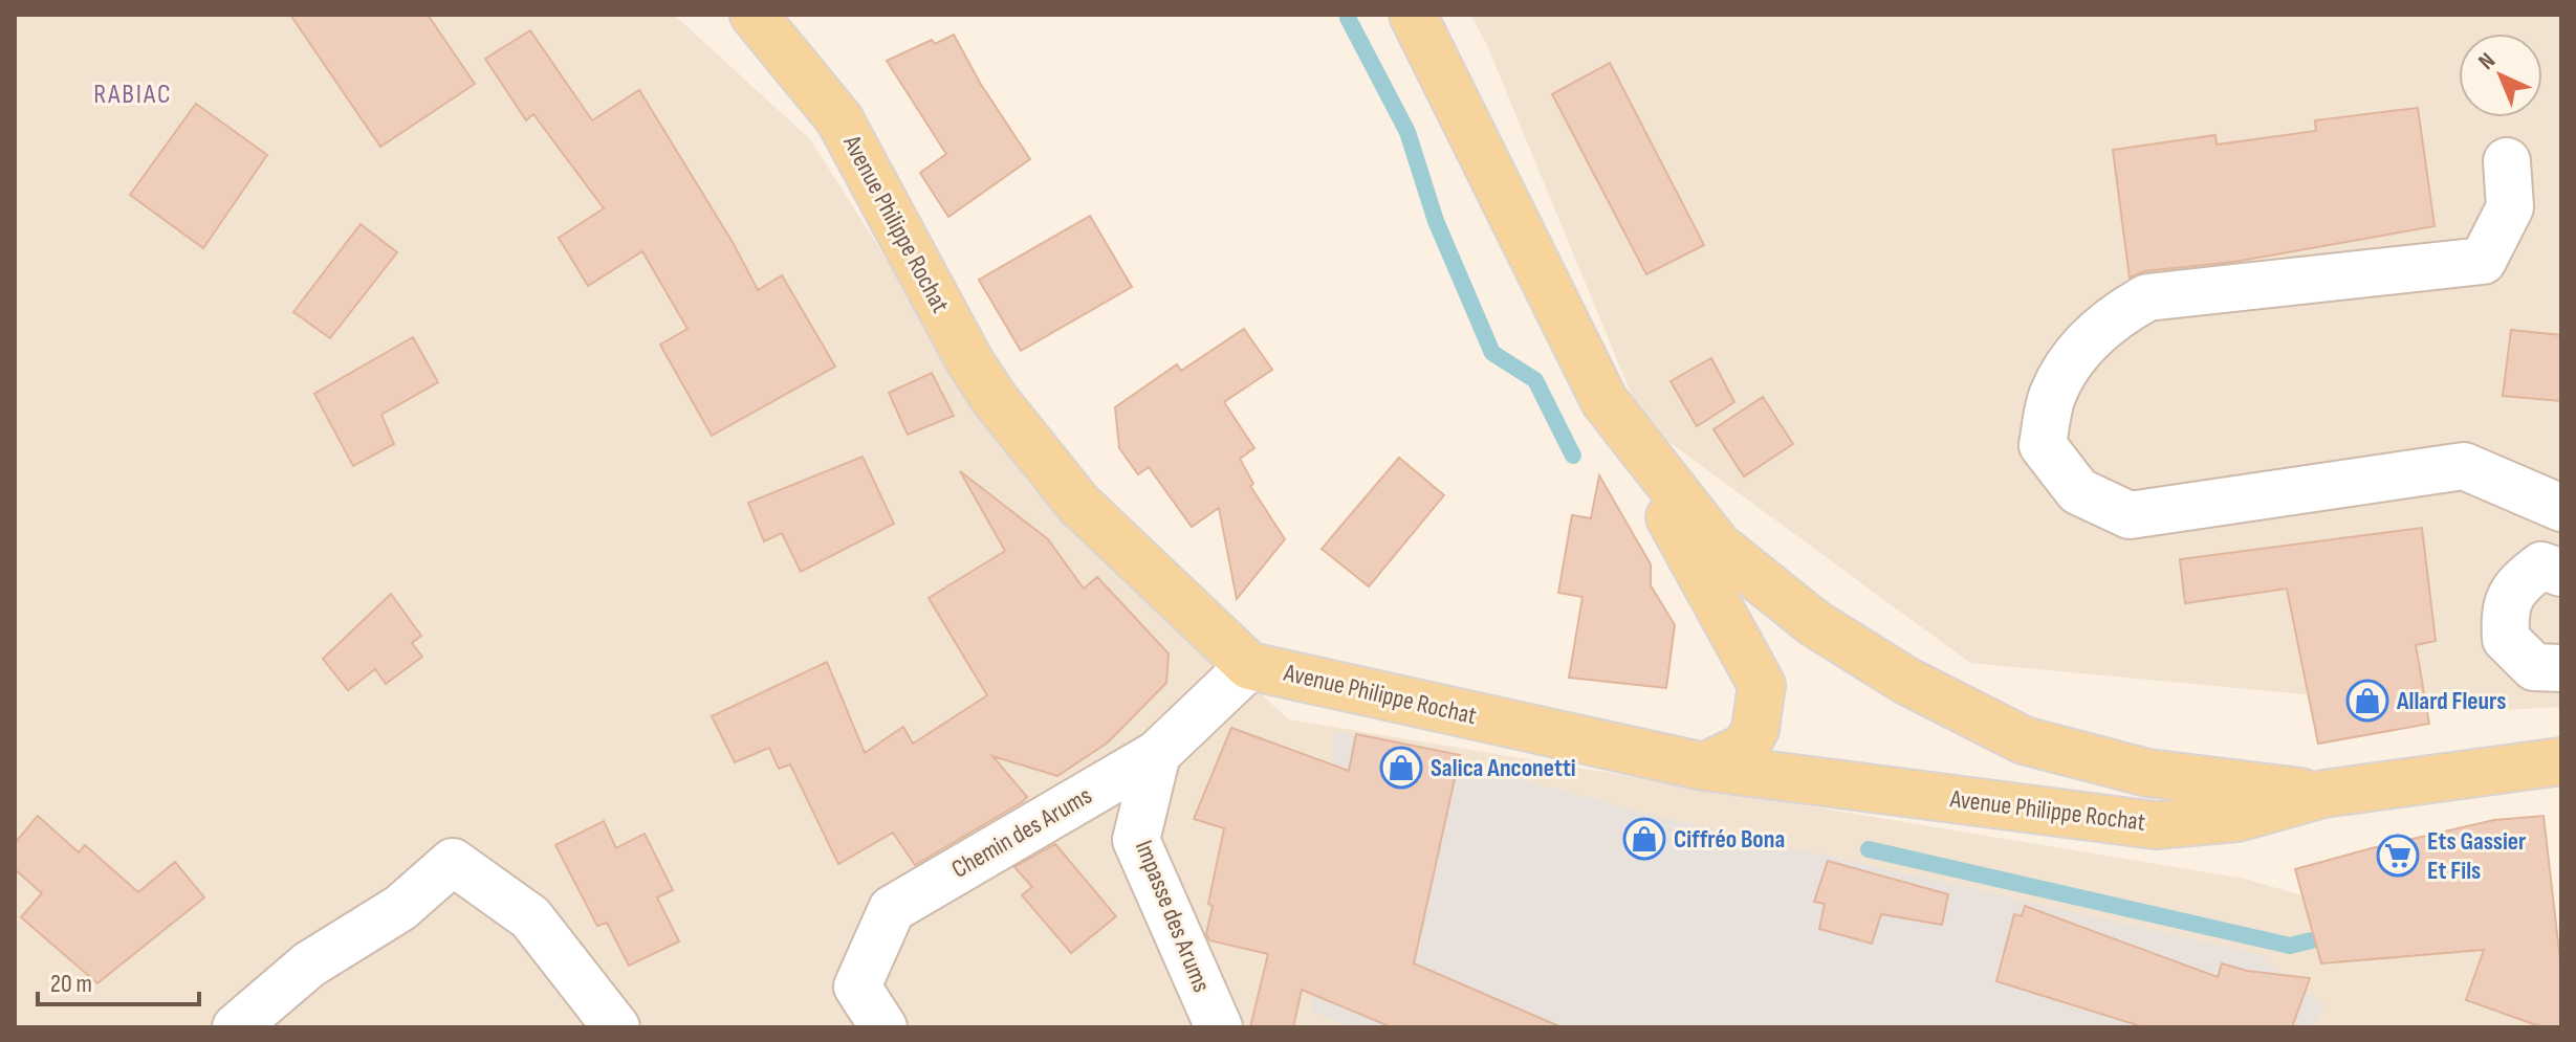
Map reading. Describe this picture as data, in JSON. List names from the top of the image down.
{
  "streets": {
    "main road": ["Avenue Philippe Rochat"],
    "street": ["Chemin des Arums", "Impasse des Arums"]
  },
  "crossings": [
    ["Avenue Philippe Rochat", "Chemin des Arums"],
    ["Chemin des Arums", "Impasse des Arums"]
  ],
  "districts": ["RABIAC"],
  "places": {
    "shop": ["Allard Fleurs", "Salica Anconetti", "Ciffréo Bona"],
    "supermarket": ["Ets Gassier Et Fils"]
  },
  "scale_bar": "20 m",
  "north": "top left"
}
